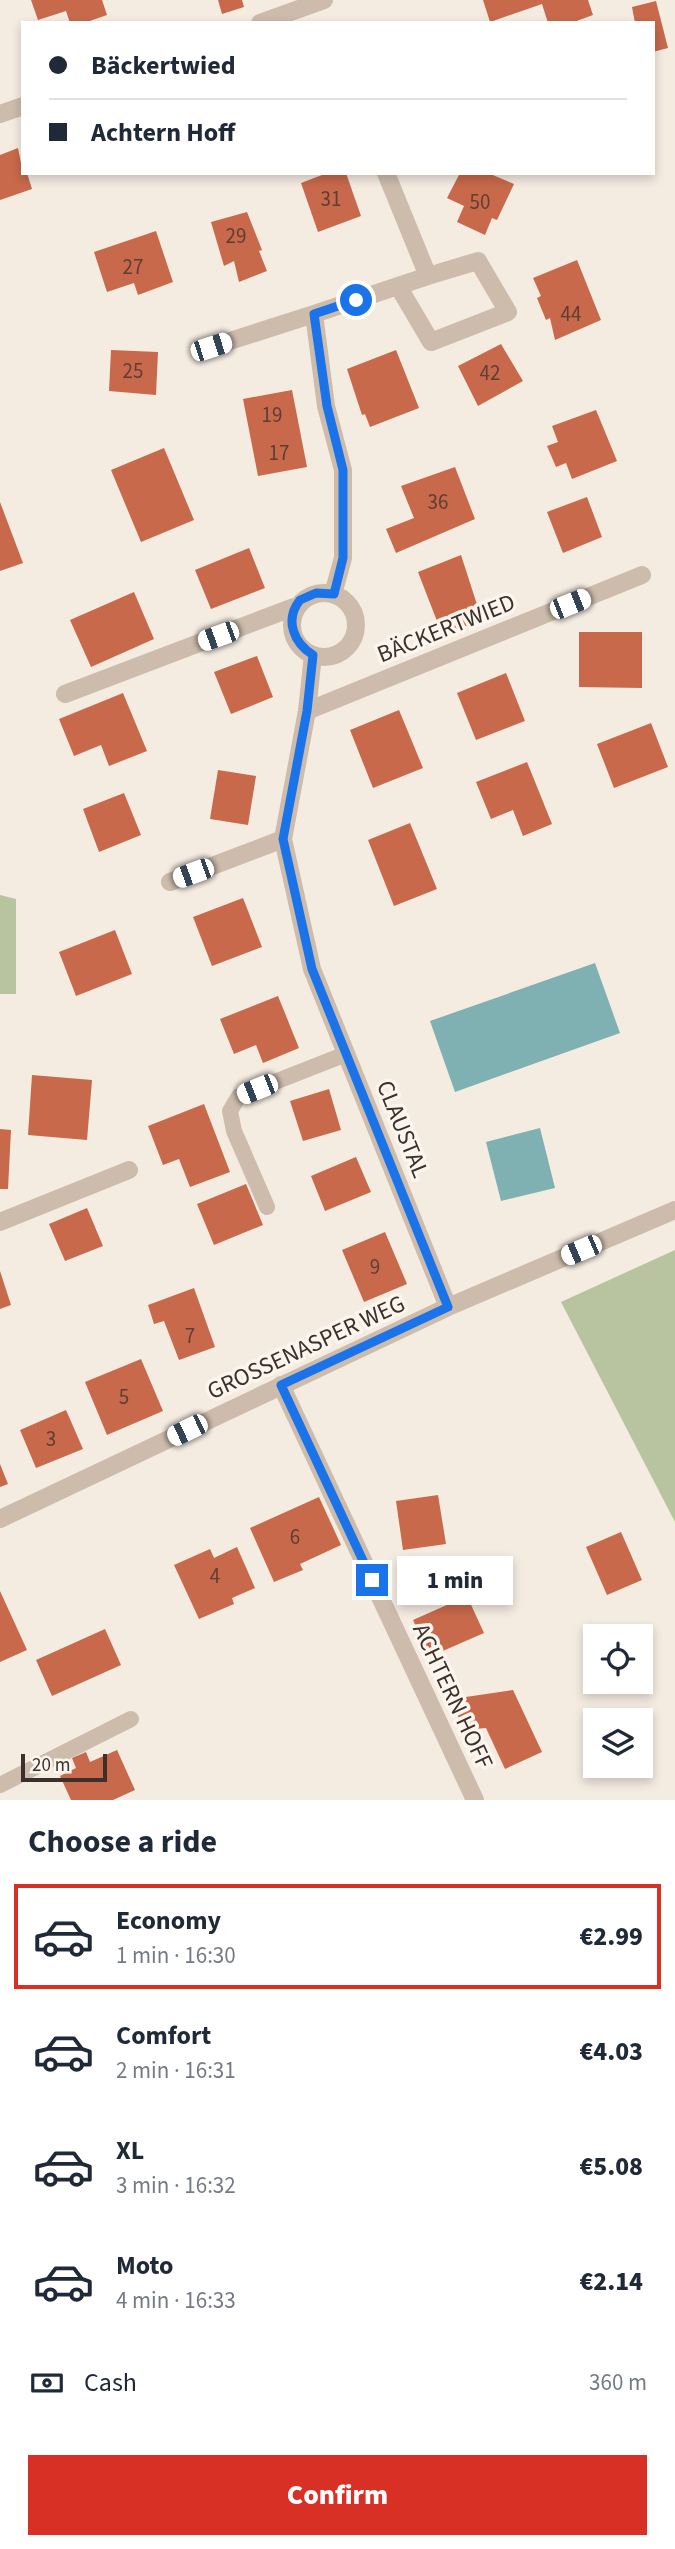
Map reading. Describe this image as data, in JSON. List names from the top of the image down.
{
  "streets": {
    "street": [
      "BÄCKERTWIED",
      "CLAUSTAL",
      "GROSSENASPER WEG",
      "ACHTERN HOFF"
    ]
  },
  "crossings": [
    ["CLAUSTAL", "GROSSENASPER WEG"],
    ["GROSSENASPER WEG", "ACHTERN HOFF"]
  ],
  "house_numbers": [
    "31",
    "50",
    "29",
    "27",
    "44",
    "25",
    "42",
    "19",
    "17",
    "36",
    "9",
    "7",
    "5",
    "3",
    "6",
    "4"
  ],
  "scale_bar": "20 m",
  "page": {
    "banner": ["Bäckertwied", "Achtern Hoff"],
    "bubble": "1 min",
    "scale": "20 m",
    "heading": "Choose a ride",
    "list": [
      {
        "name": "Economy",
        "note": "1 min · 16:30",
        "value": "€2.99"
      },
      {
        "name": "Comfort",
        "note": "2 min · 16:31",
        "value": "€4.03"
      },
      {
        "name": "XL",
        "note": "3 min · 16:32",
        "value": "€5.08"
      },
      {
        "name": "Moto",
        "note": "4 min · 16:33",
        "value": "€2.14"
      }
    ],
    "pay": ["Cash", "360 m"],
    "buttons": "Confirm"
  }
}
